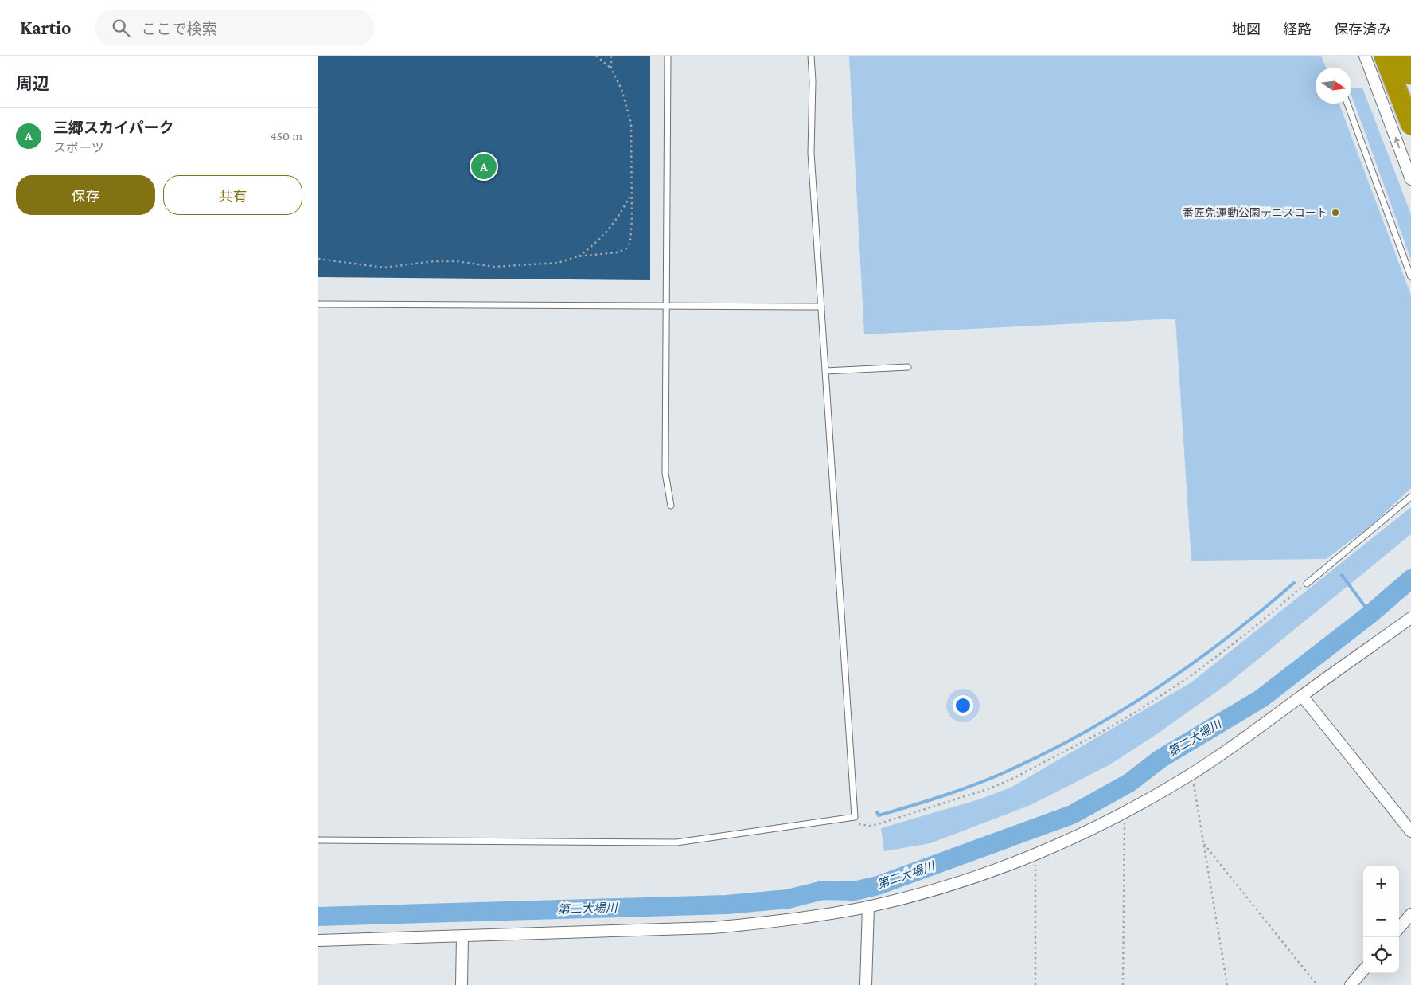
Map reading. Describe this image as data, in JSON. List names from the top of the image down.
{
  "water": ["第二大場川"],
  "places": ["番匠免運動公園テニスコート"],
  "north": "right",
  "page": {
    "header": "Kartio",
    "search": "ここで検索",
    "nav": ["地図", "経路", "保存済み"],
    "heading": "周辺",
    "list": [
      {
        "mark": "A",
        "name": "三郷スカイパーク",
        "note": "スポーツ",
        "value": "450 m"
      }
    ],
    "pins": "A",
    "buttons": ["保存", "共有"],
    "map_buttons": ["+", "−"]
  }
}
